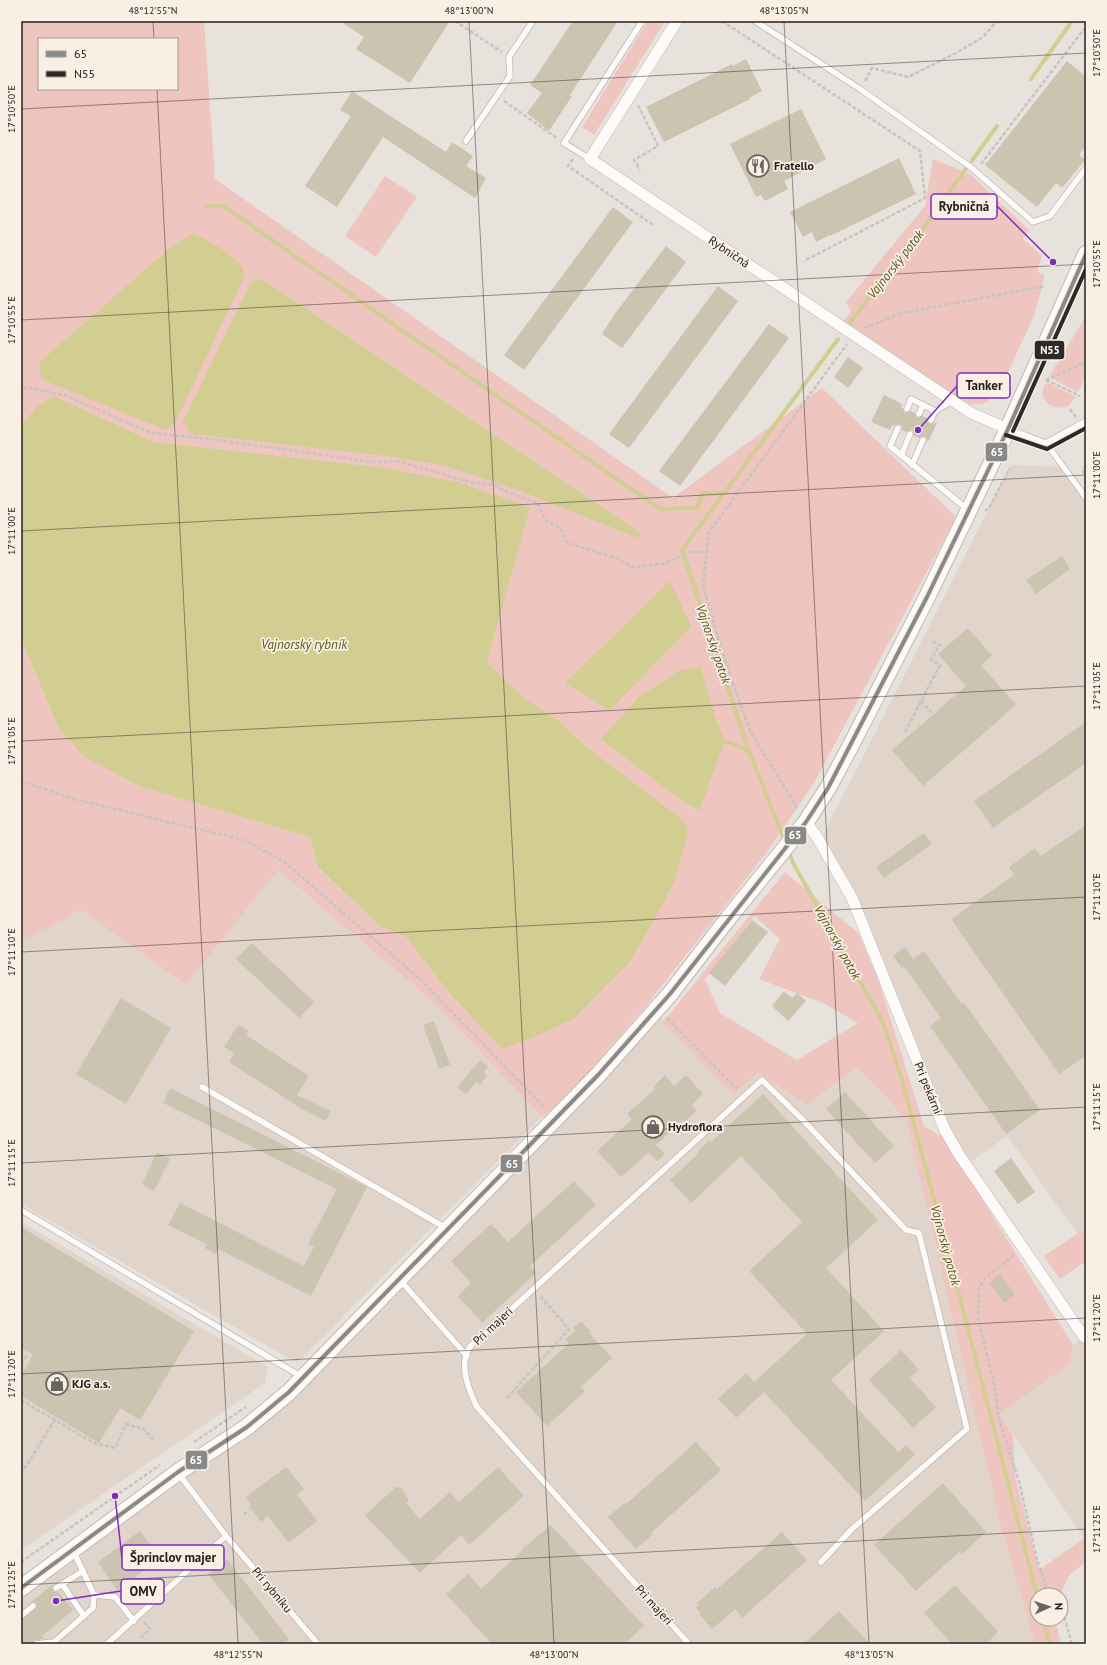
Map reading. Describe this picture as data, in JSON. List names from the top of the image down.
{
  "streets": {
    "street": ["Rybničná", "Pri pekárni"],
    "lane": ["Pri majeri", "Pri rybníku"]
  },
  "water": ["Vajnorský potok", "Vajnorský rybník"],
  "places": {
    "restaurant": ["Fratello"],
    "other": [
      "Rybničná",
      "Tanker",
      "Šprinclov majer",
      "OMV"
    ],
    "shop": ["Hydroflora", "KJG a.s."]
  },
  "lines": ["transit line 65", "transit line N55"],
  "legend": ["65", "N55"],
  "north": "right",
  "coordinates": [
    "48°12'55\"N",
    "48°13'00\"N",
    "48°13'05\"N",
    "17°10'50\"E",
    "17°10'55\"E",
    "17°11'00\"E",
    "17°11'05\"E",
    "17°11'10\"E",
    "17°11'15\"E",
    "17°11'20\"E",
    "17°11'25\"E"
  ]
}
